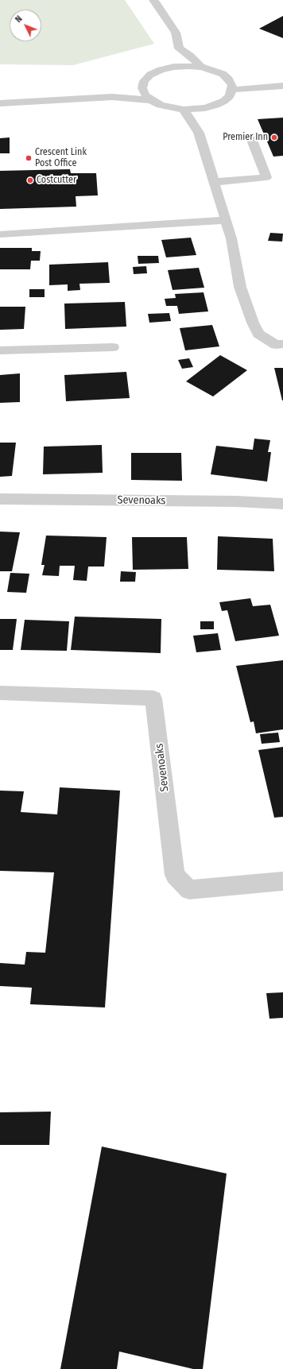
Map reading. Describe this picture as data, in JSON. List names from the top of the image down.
{
  "streets": {
    "street": ["Sevenoaks"]
  },
  "places": ["Premier Inn", "Crescent Link Post Office", "Costcutter"],
  "north": "top left"
}
